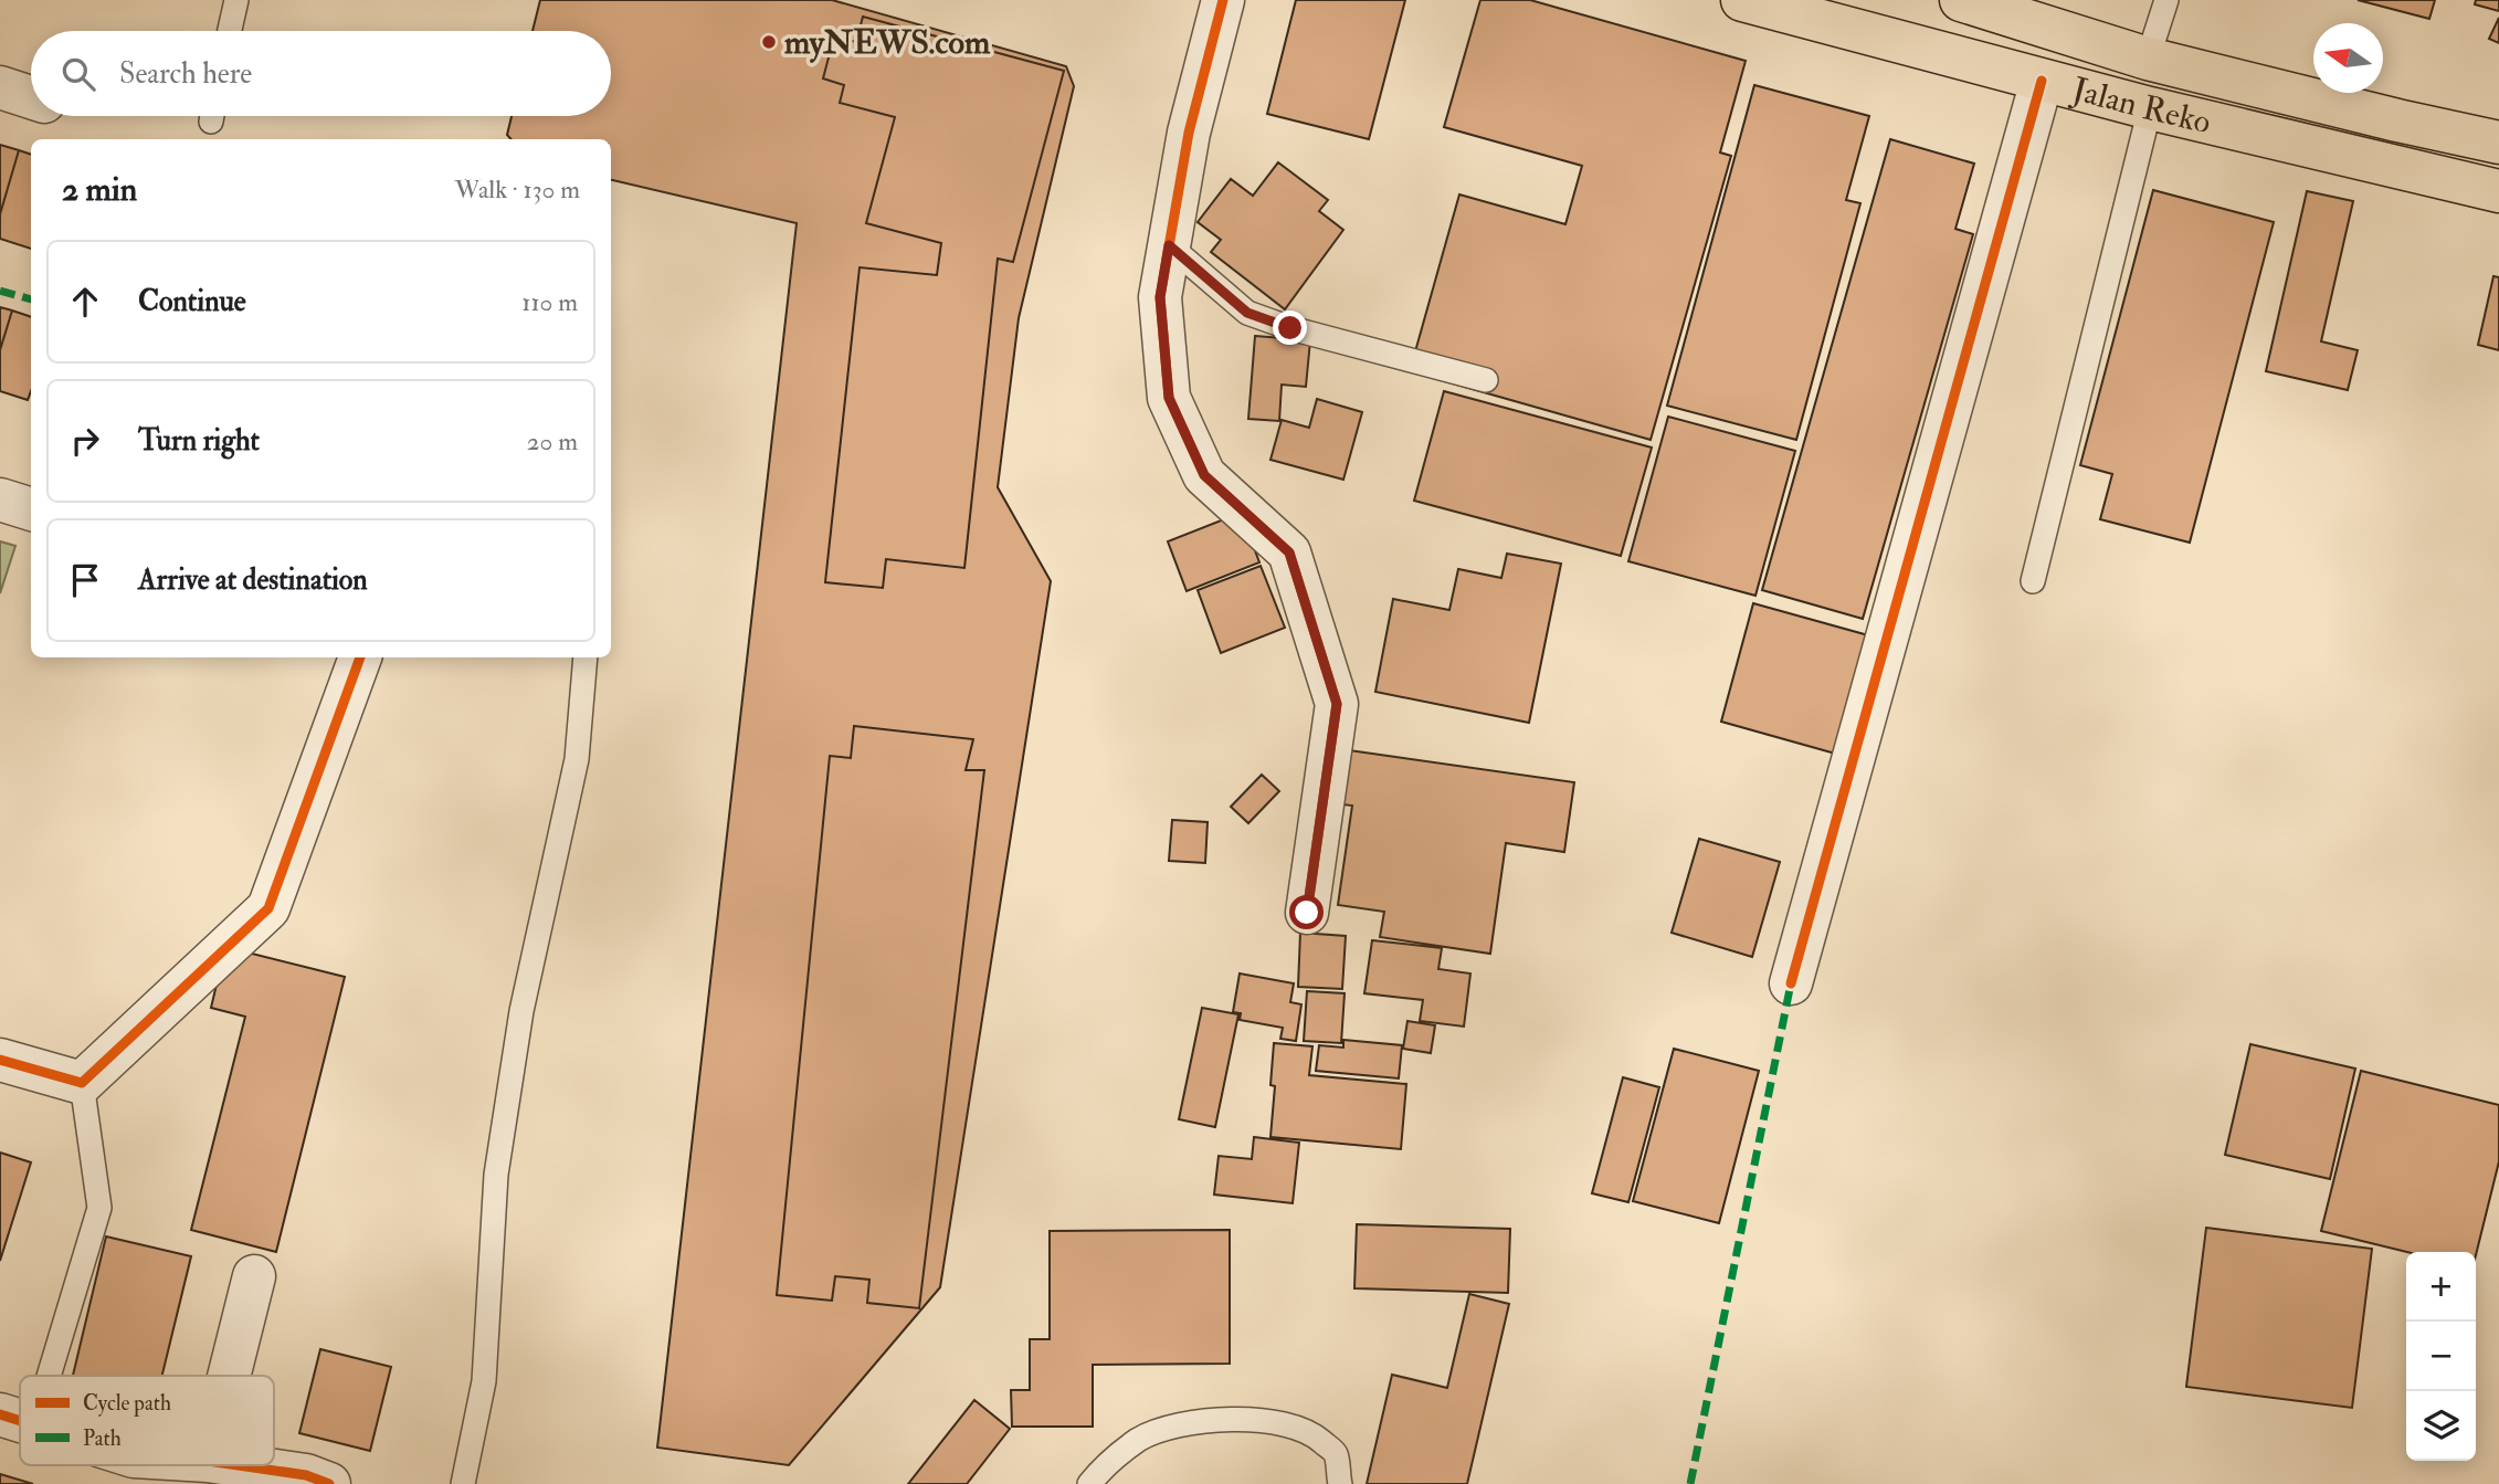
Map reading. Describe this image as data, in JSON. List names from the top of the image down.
{
  "streets": {
    "main road": ["Jalan Reko"]
  },
  "places": ["myNEWS.com"],
  "legend": ["Cycle path", "Path"],
  "north": "left",
  "page": {
    "search": "Search here",
    "heading": ["2 min", "Walk · 130 m"],
    "list": [
      ["Continue", "110 m"],
      ["Turn right", "20 m"],
      "Arrive at destination"
    ],
    "map_buttons": ["+", "−"]
  }
}
